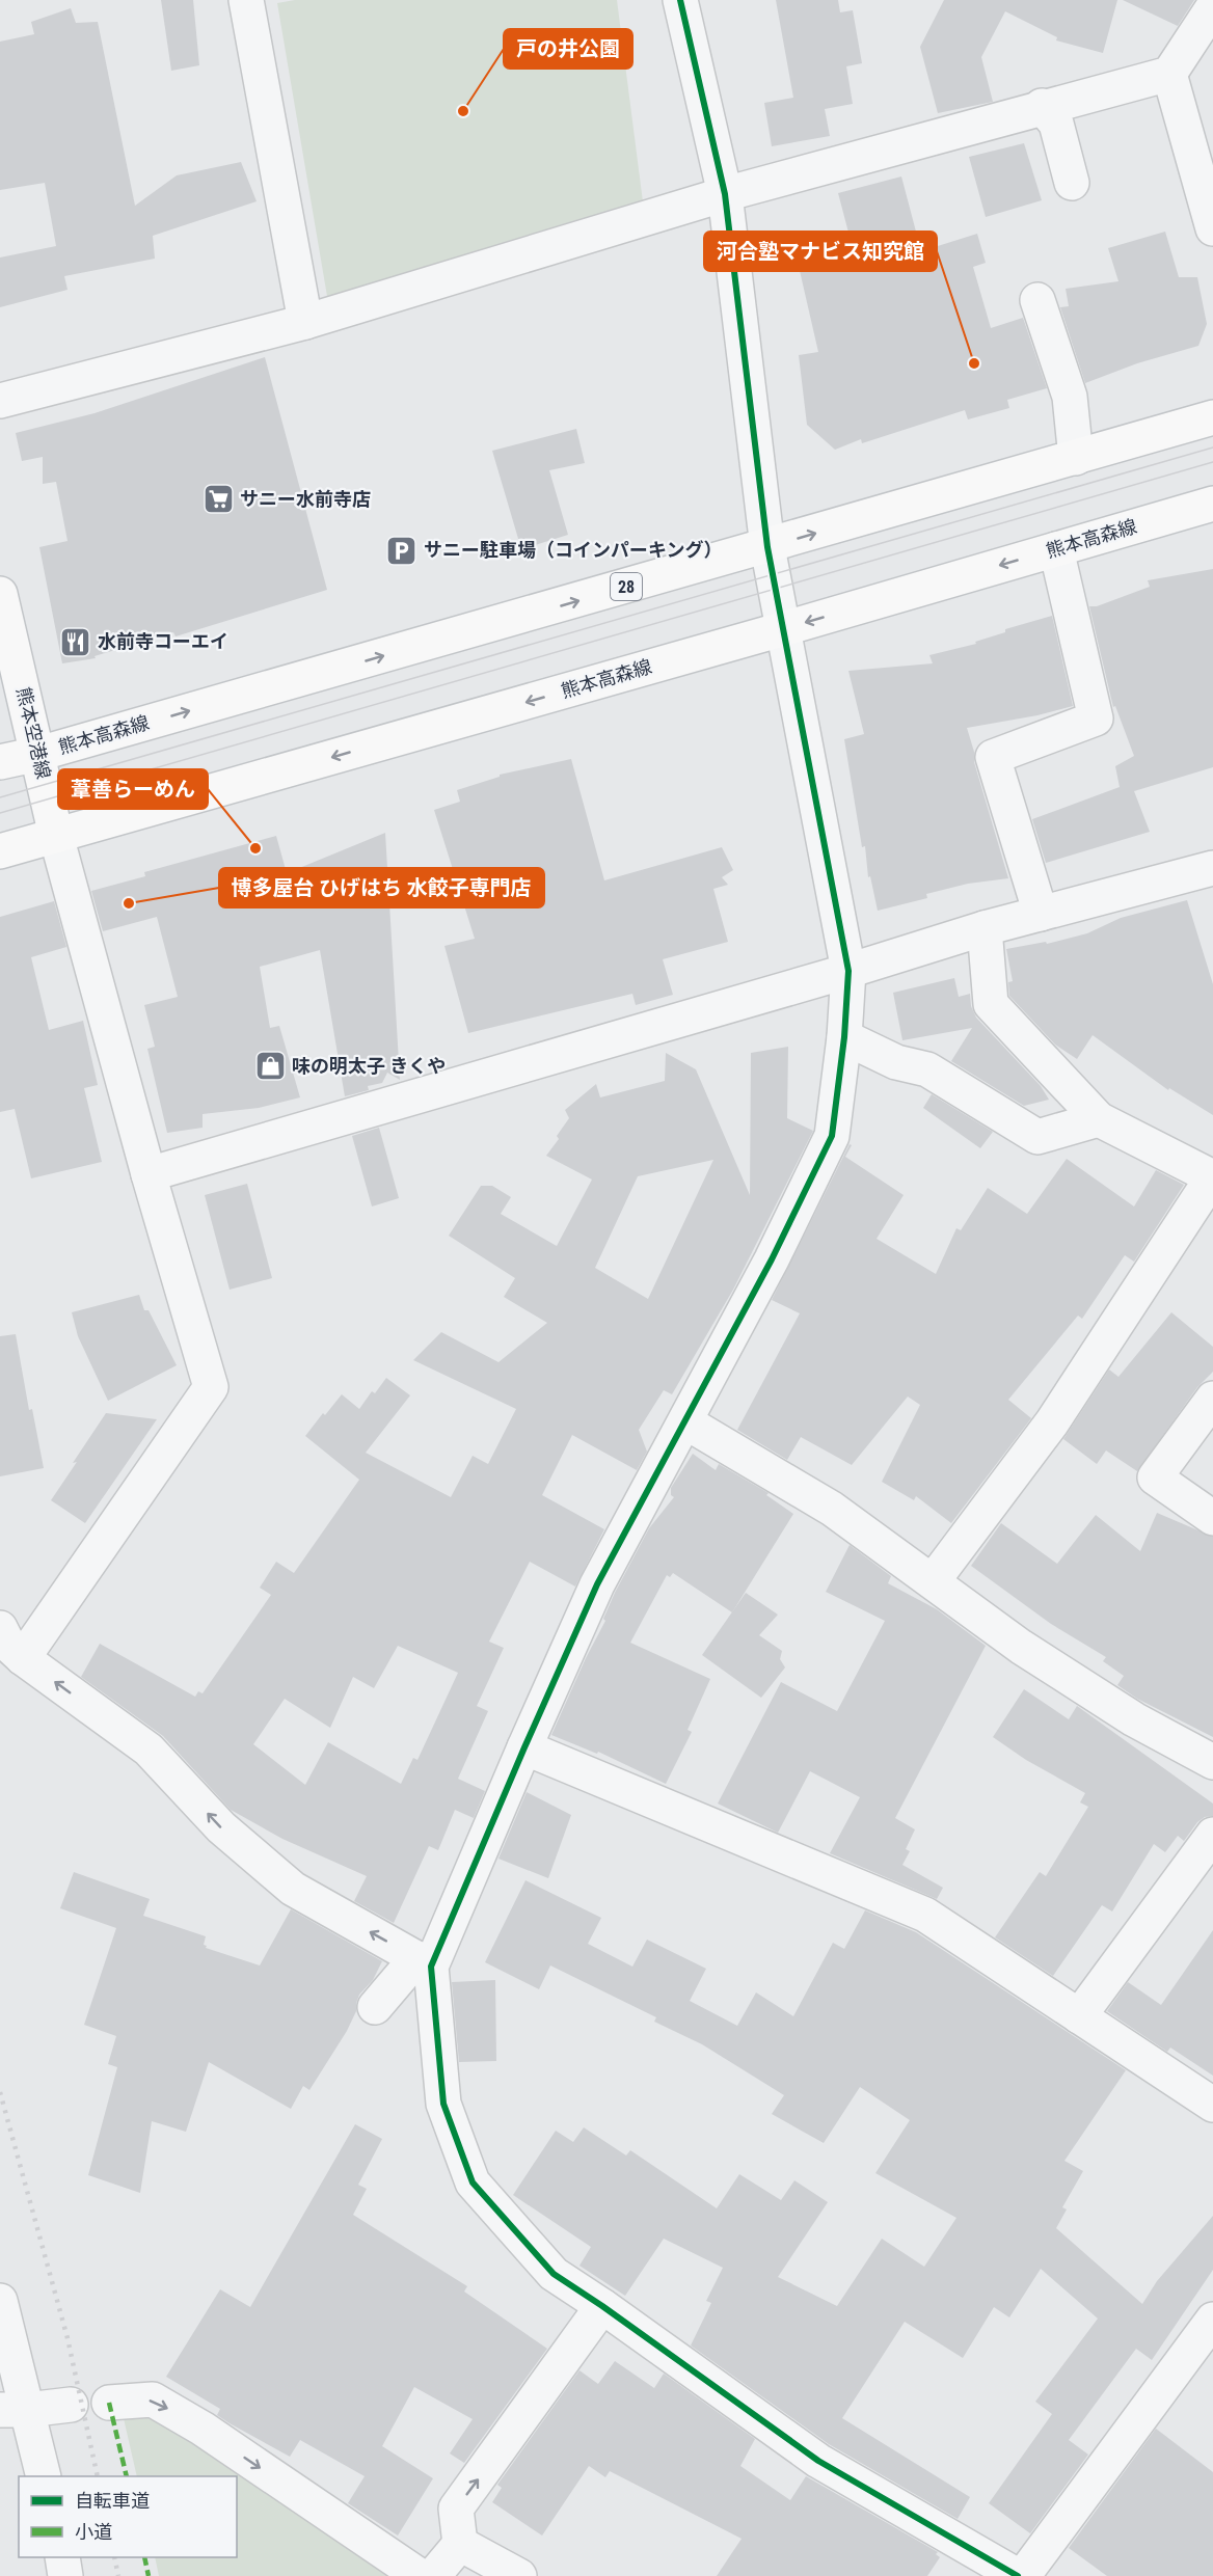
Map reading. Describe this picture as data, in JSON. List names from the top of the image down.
{
  "streets": {
    "main road": ["熊本高森線", "28", "熊本空港線"]
  },
  "crossings": [
    ["熊本高森線", "熊本空港線"]
  ],
  "places": {
    "other": [
      "戸の井公園",
      "河合塾マナビス知究館",
      "葦善らーめん",
      "博多屋台 ひげはち 水餃子専門店"
    ],
    "supermarket": ["サニー水前寺店"],
    "parking": ["サニー駐車場（コインパーキング）"],
    "restaurant": ["水前寺コーエイ"],
    "shop": ["味の明太子 きくや"]
  },
  "legend": ["自転車道", "小道"]
}
